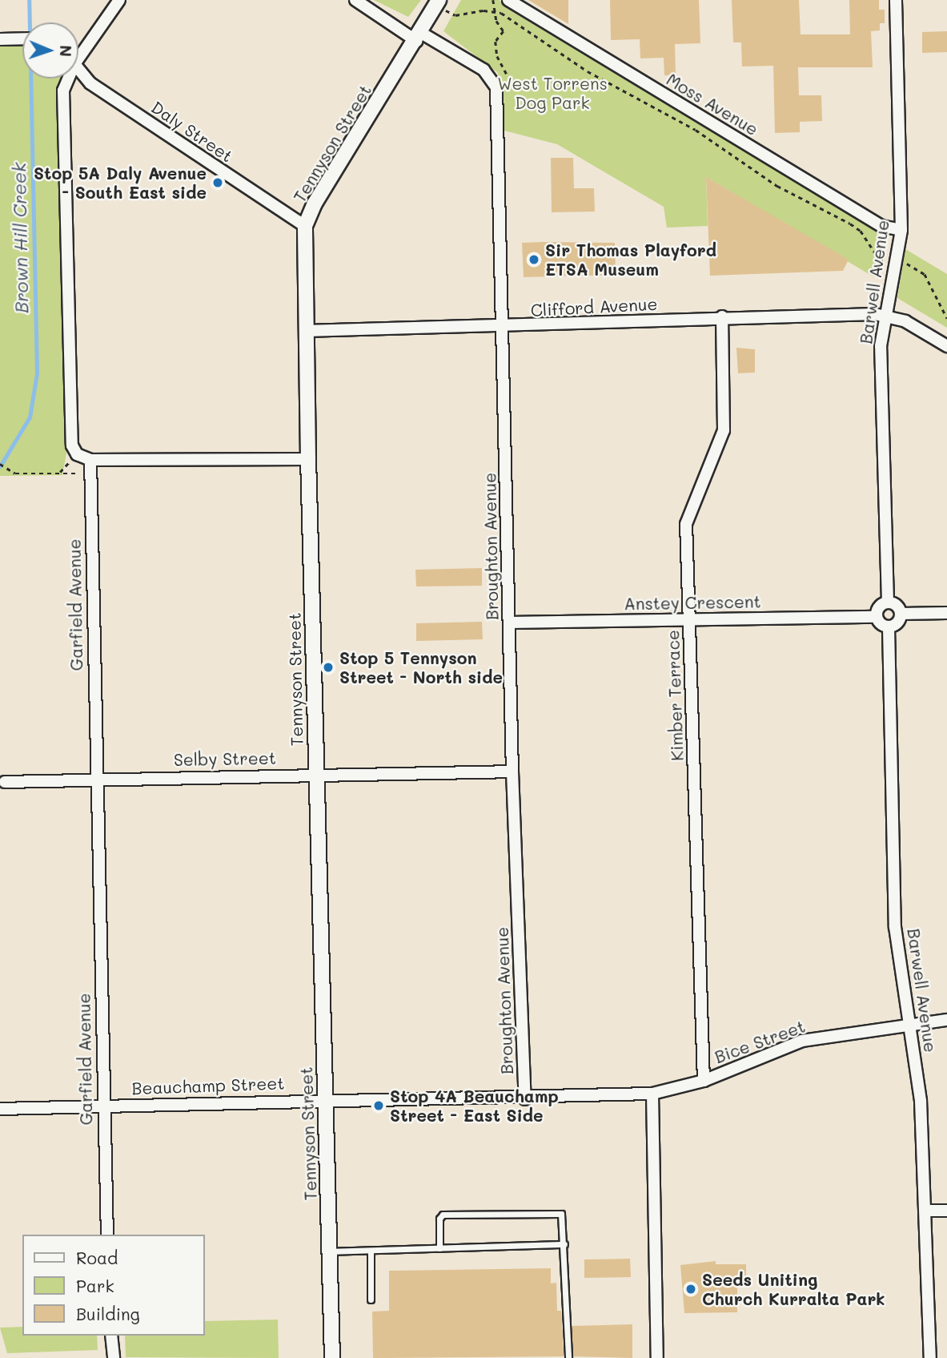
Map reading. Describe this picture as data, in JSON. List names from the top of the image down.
{
  "streets": {
    "street": [
      "Moss Avenue",
      "Daly Street",
      "Tennyson Street",
      "Barwell Avenue",
      "Clifford Avenue",
      "Broughton Avenue",
      "Anstey Crescent",
      "Garfield Avenue",
      "Kimber Terrace",
      "Selby Street",
      "Bice Street",
      "Beauchamp Street"
    ]
  },
  "crossings": [
    ["Moss Avenue", "Barwell Avenue"],
    ["Daly Street", "Tennyson Street"],
    ["Tennyson Street", "Clifford Avenue"],
    ["Tennyson Street", "Broughton Avenue"],
    ["Tennyson Street", "Selby Street"],
    ["Tennyson Street", "Beauchamp Street"],
    ["Barwell Avenue", "Clifford Avenue"],
    ["Barwell Avenue", "Anstey Crescent"],
    ["Barwell Avenue", "Bice Street"],
    ["Clifford Avenue", "Broughton Avenue"],
    ["Clifford Avenue", "Kimber Terrace"],
    ["Broughton Avenue", "Anstey Crescent"],
    ["Broughton Avenue", "Selby Street"],
    ["Broughton Avenue", "Beauchamp Street"],
    ["Anstey Crescent", "Kimber Terrace"],
    ["Garfield Avenue", "Selby Street"],
    ["Garfield Avenue", "Beauchamp Street"],
    ["Kimber Terrace", "Bice Street"],
    ["Bice Street", "Beauchamp Street"]
  ],
  "water": ["Brown Hill Creek"],
  "parks": ["West Torrens Dog Park"],
  "places": [
    "Stop 5A Daly Avenue - South East side",
    "Sir Thomas Playford ETSA Museum",
    "Stop 5 Tennyson Street - North side",
    "Stop 4A Beauchamp Street - East Side",
    "Seeds Uniting Church Kurralta Park"
  ],
  "legend": ["Road", "Park", "Building"],
  "north": "right"
}
